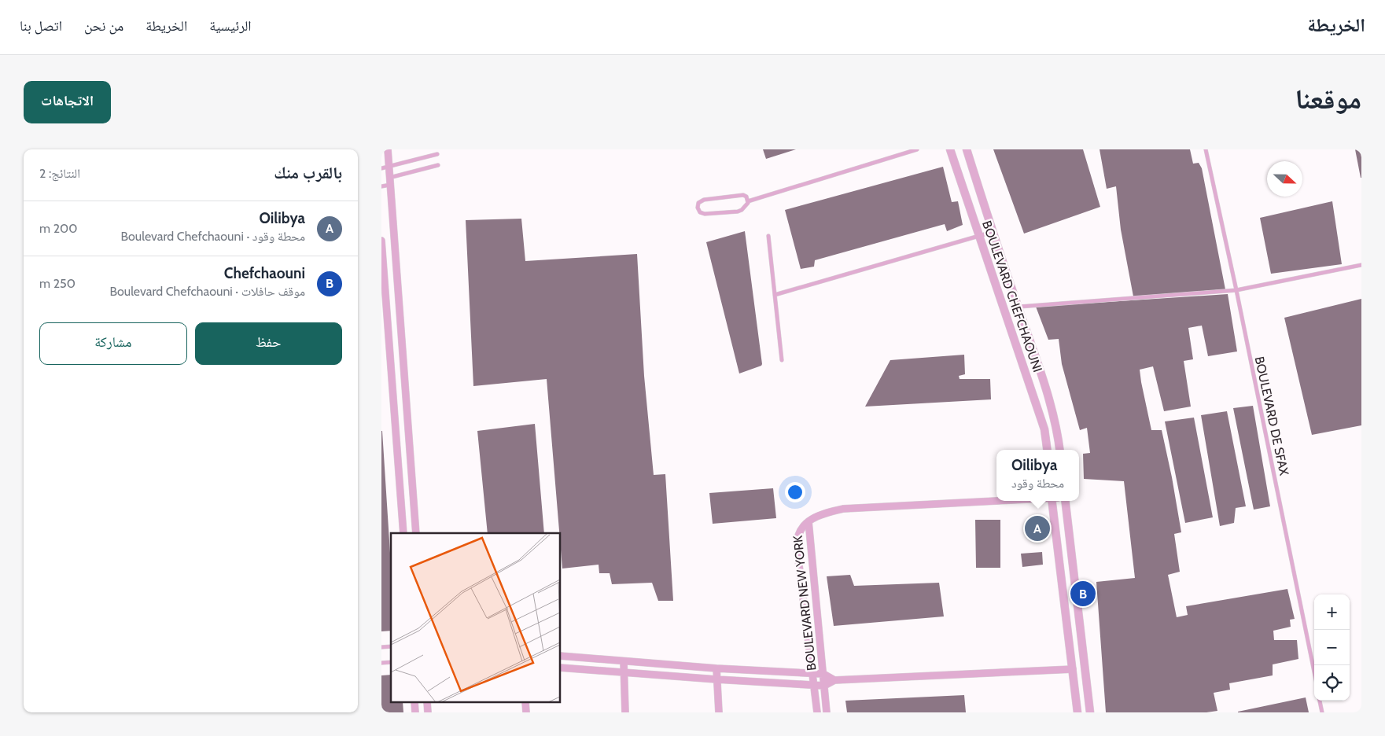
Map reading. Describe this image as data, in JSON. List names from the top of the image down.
{
  "streets": {
    "street": ["BOULEVARD CHEFCHAOUNI", "BOULEVARD NEW YORK"],
    "lane": ["BOULEVARD DE SFAX"]
  },
  "north": "right",
  "page": {
    "header": "الخريطة",
    "nav": [
      "الرئيسية",
      "الخريطة",
      "من نحن",
      "اتصل بنا"
    ],
    "title": "موقعنا",
    "buttons": [
      "الاتجاهات",
      ["حفظ", "مشاركة"]
    ],
    "heading": ["بالقرب منك", "النتائج: 2"],
    "list": [
      {
        "mark": "A",
        "name": "Oilibya",
        "note": "محطة وقود · Boulevard Chefchaouni",
        "value": "200 m"
      },
      {
        "mark": "B",
        "name": "Chefchaouni",
        "note": "موقف حافلات · Boulevard Chefchaouni",
        "value": "250 m"
      }
    ],
    "popup": ["Oilibya", "محطة وقود"],
    "pins": ["A", "B"],
    "map_buttons": ["+", "−"]
  }
}
